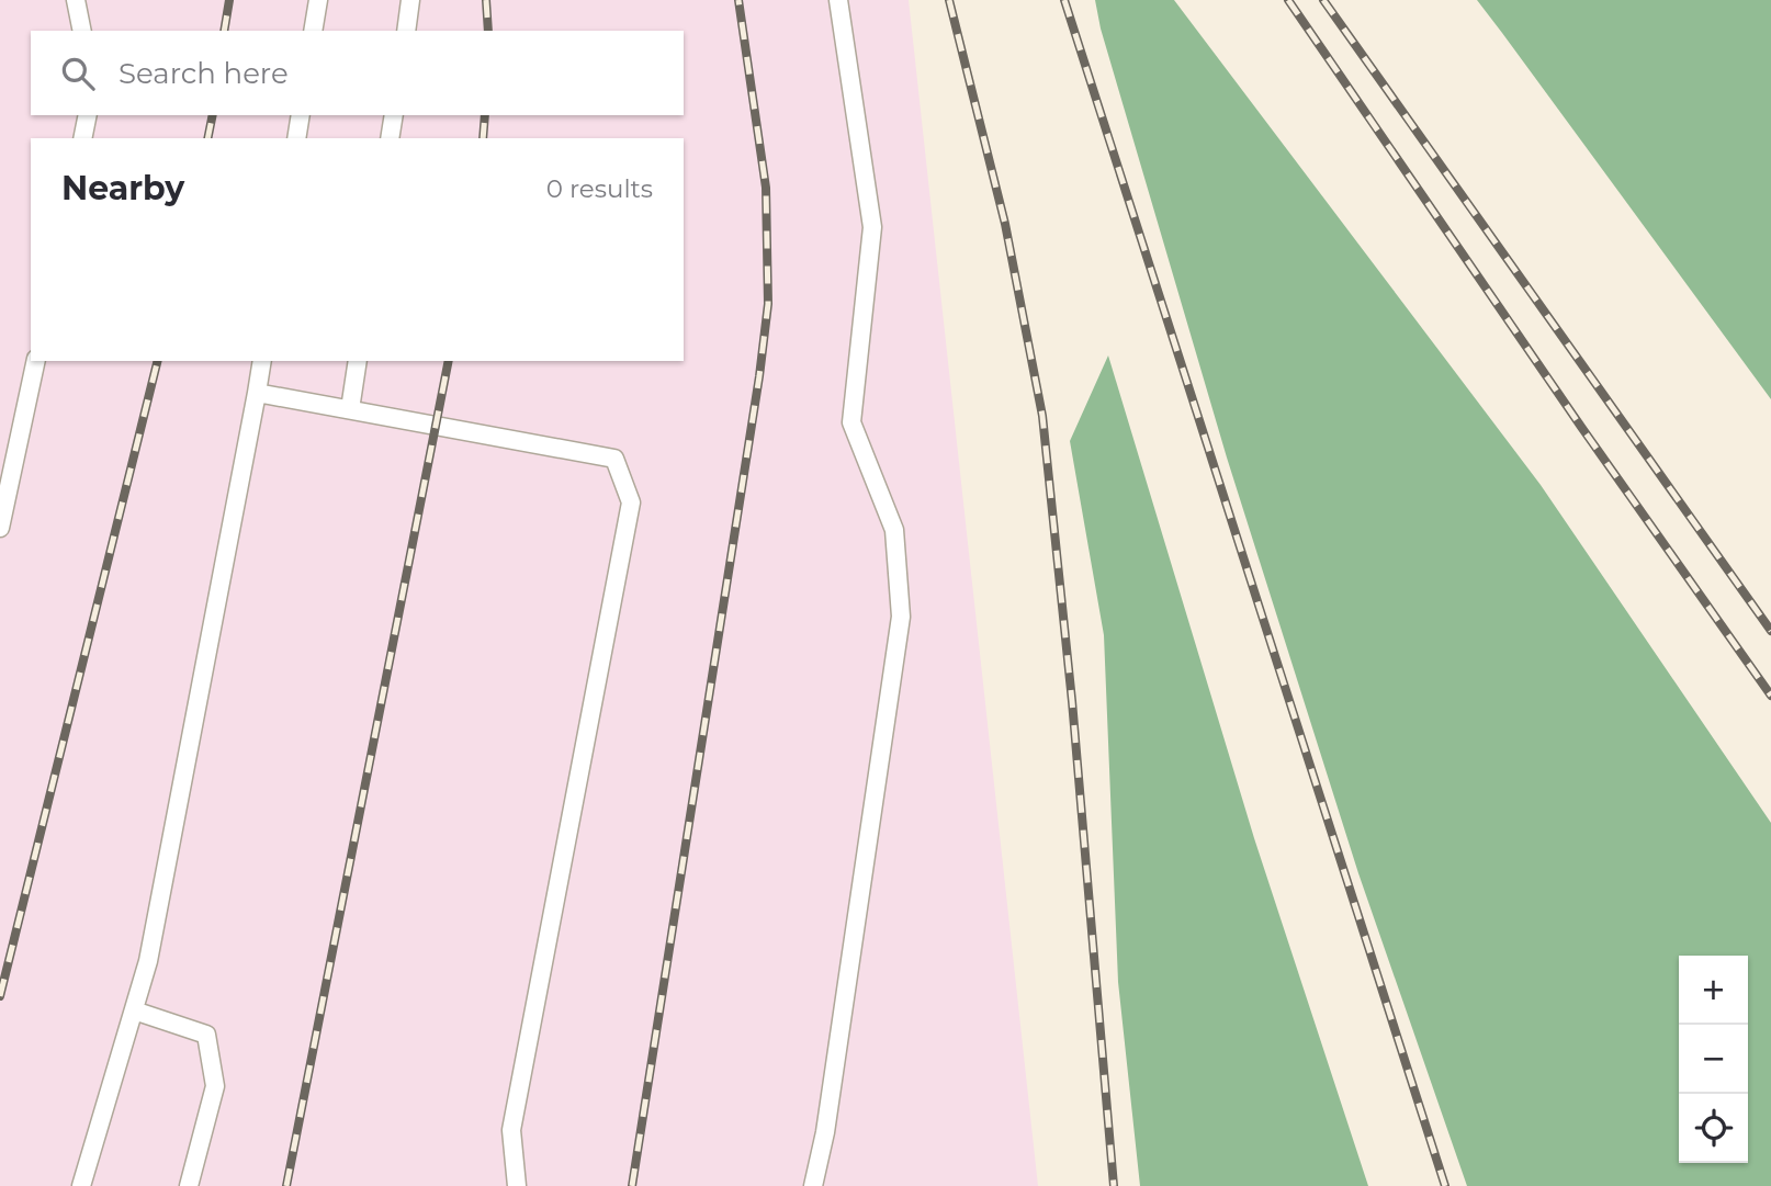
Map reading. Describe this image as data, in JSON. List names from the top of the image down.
{
  "page": {
    "search": "Search here",
    "heading": ["Nearby", "0 results"],
    "map_buttons": ["+", "−"]
  }
}
